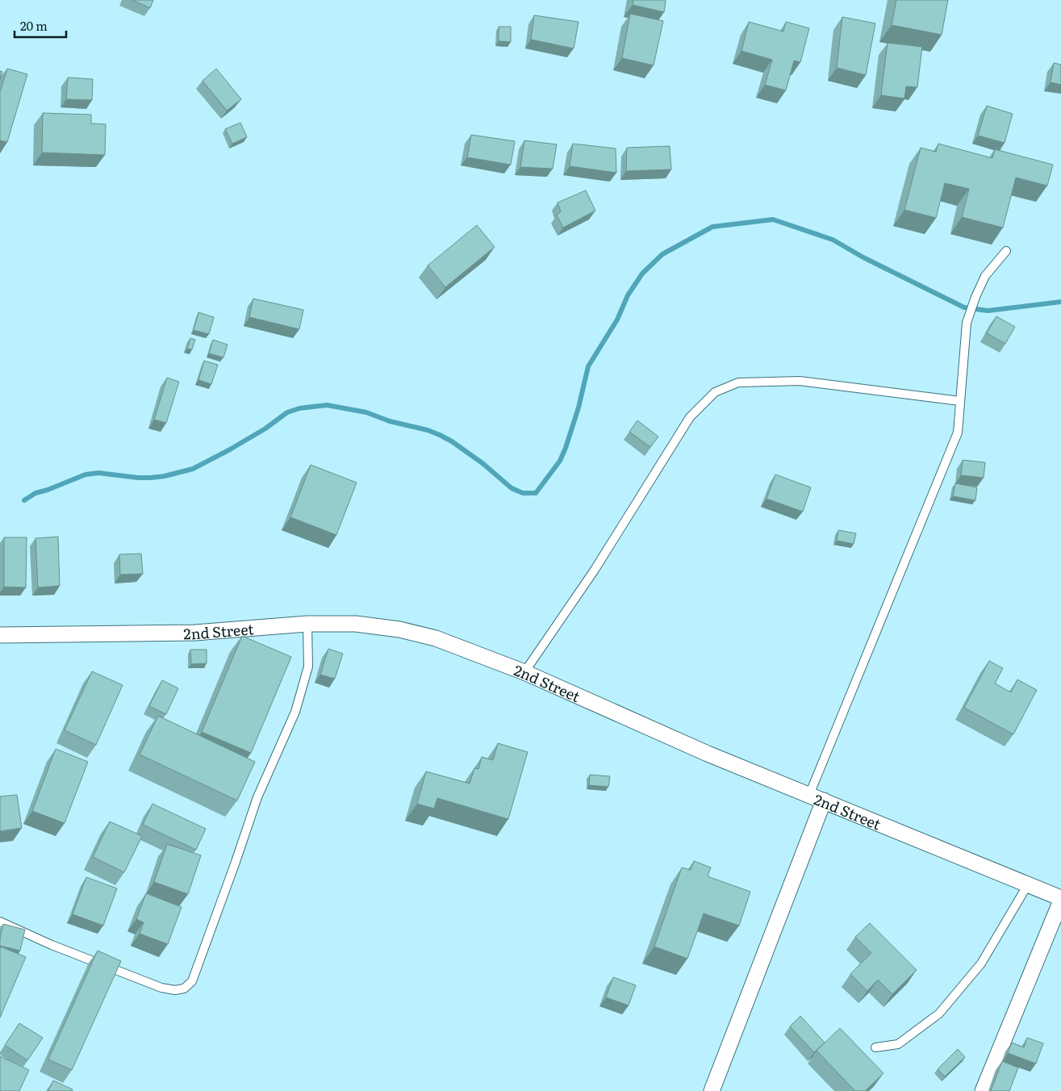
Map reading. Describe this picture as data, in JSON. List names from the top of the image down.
{
  "streets": {
    "street": ["2nd Street"]
  },
  "scale_bar": "20 m"
}
